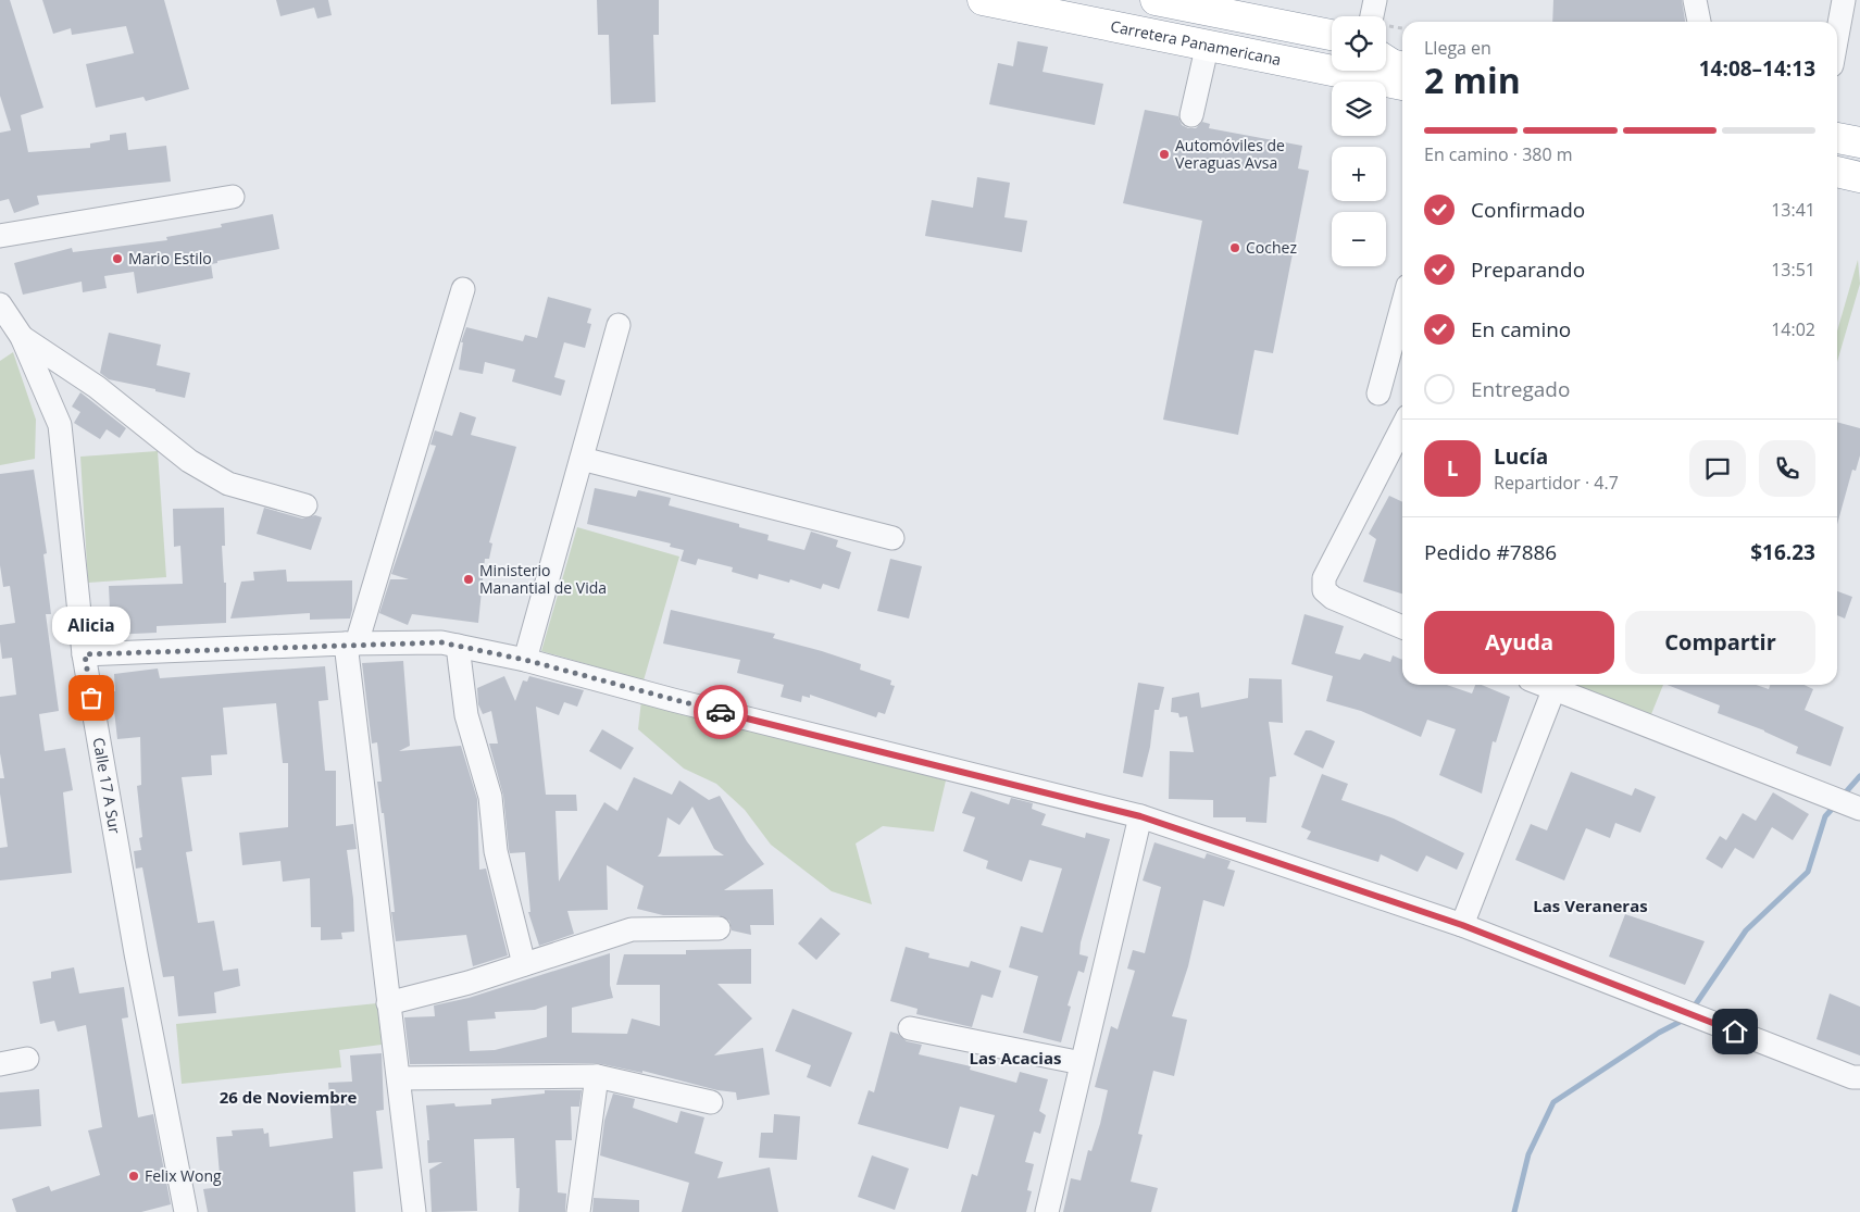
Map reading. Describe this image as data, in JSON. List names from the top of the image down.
{
  "streets": {
    "highway": ["Carretera Panamericana"],
    "street": ["Calle 17 A Sur"]
  },
  "districts": ["Las Veraneras", "Las Acacias", "26 de Noviembre"],
  "places": [
    "Automóviles de Veraguas Avsa",
    "Cochez",
    "Mario Estilo",
    "Ministerio Manantial de Vida",
    "Alicia",
    "Felix Wong"
  ],
  "page": {
    "map_buttons": ["+", "−"],
    "heading": ["2 min", "Llega en", "14:08–14:13"],
    "panel": [
      "Lucía",
      "Repartidor · 4.7",
      "Pedido #7886",
      "$16.23"
    ],
    "bar": "En camino · 380 m",
    "list": [
      ["Confirmado", "13:41"],
      ["Preparando", "13:51"],
      ["En camino", "14:02"],
      "Entregado"
    ],
    "round": "L",
    "buttons": ["Ayuda", "Compartir"],
    "bubble": "Alicia"
  }
}
